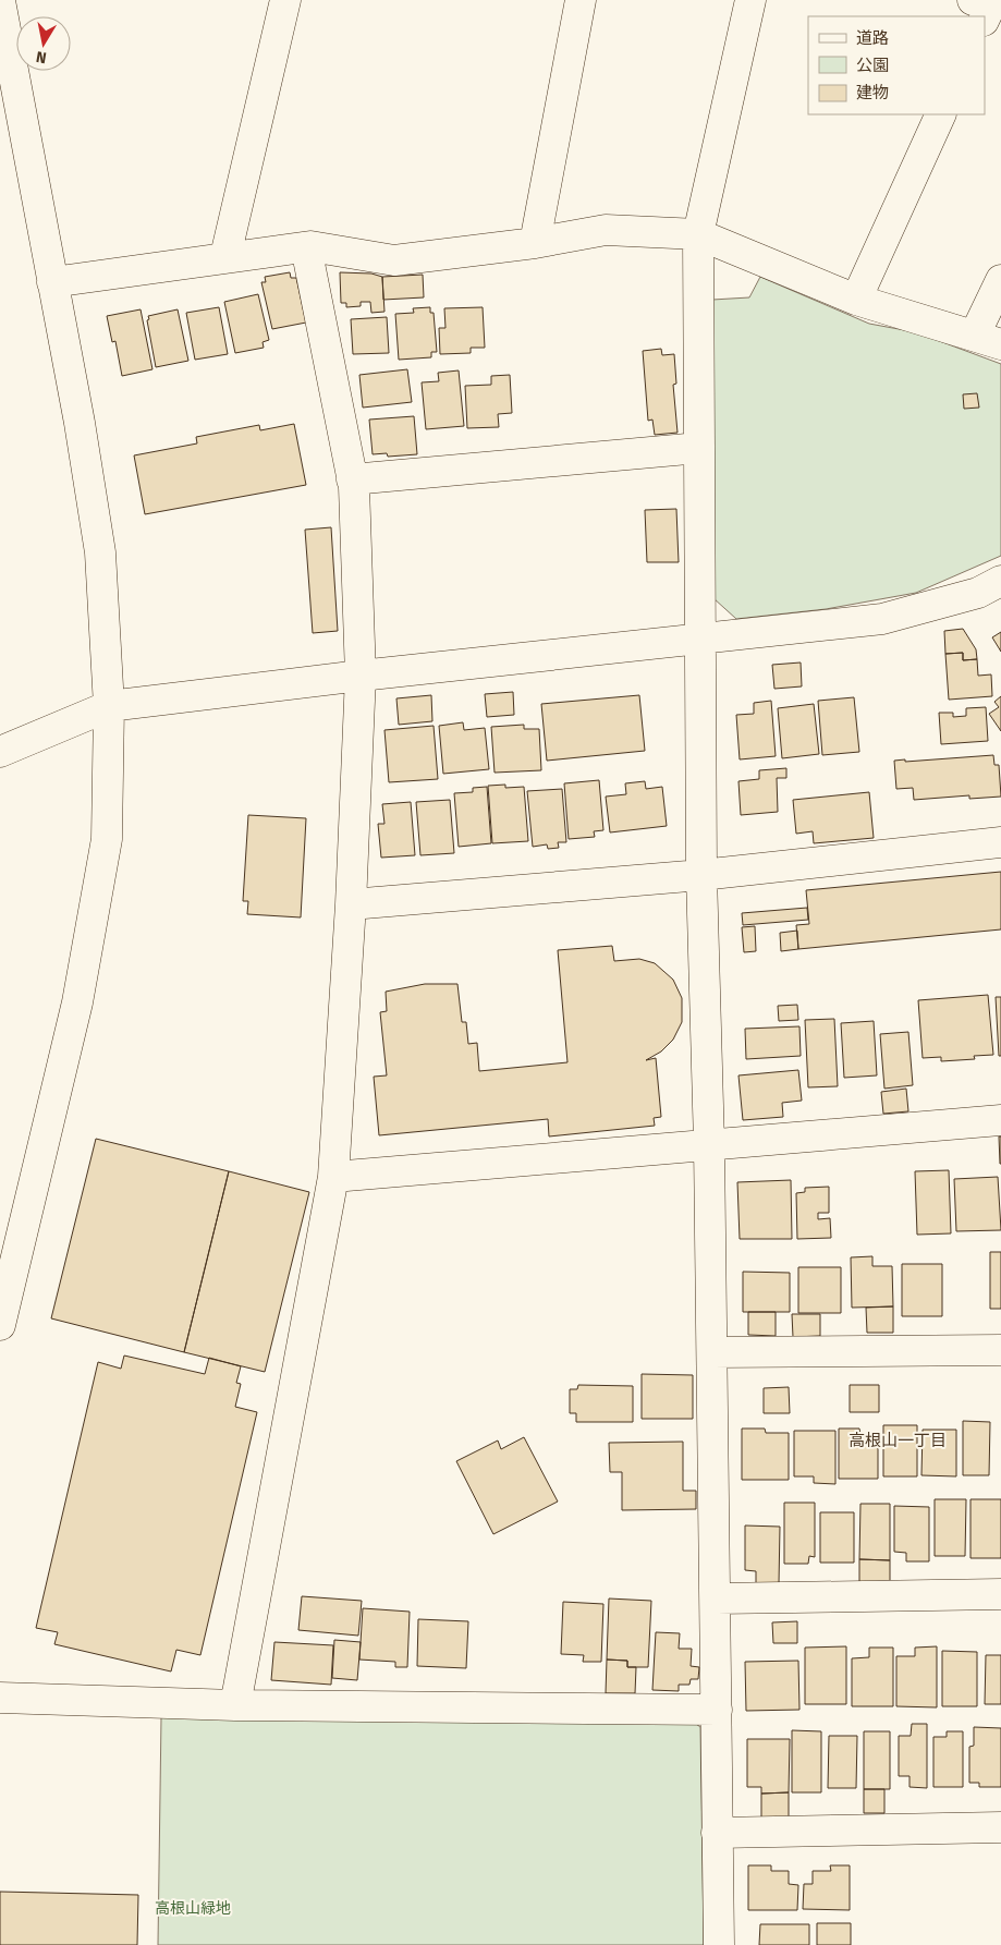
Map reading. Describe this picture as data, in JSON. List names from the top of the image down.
{
  "districts": ["高根山一丁目"],
  "parks": ["高根山緑地"],
  "legend": ["道路", "公園", "建物"],
  "north": "bottom"
}
